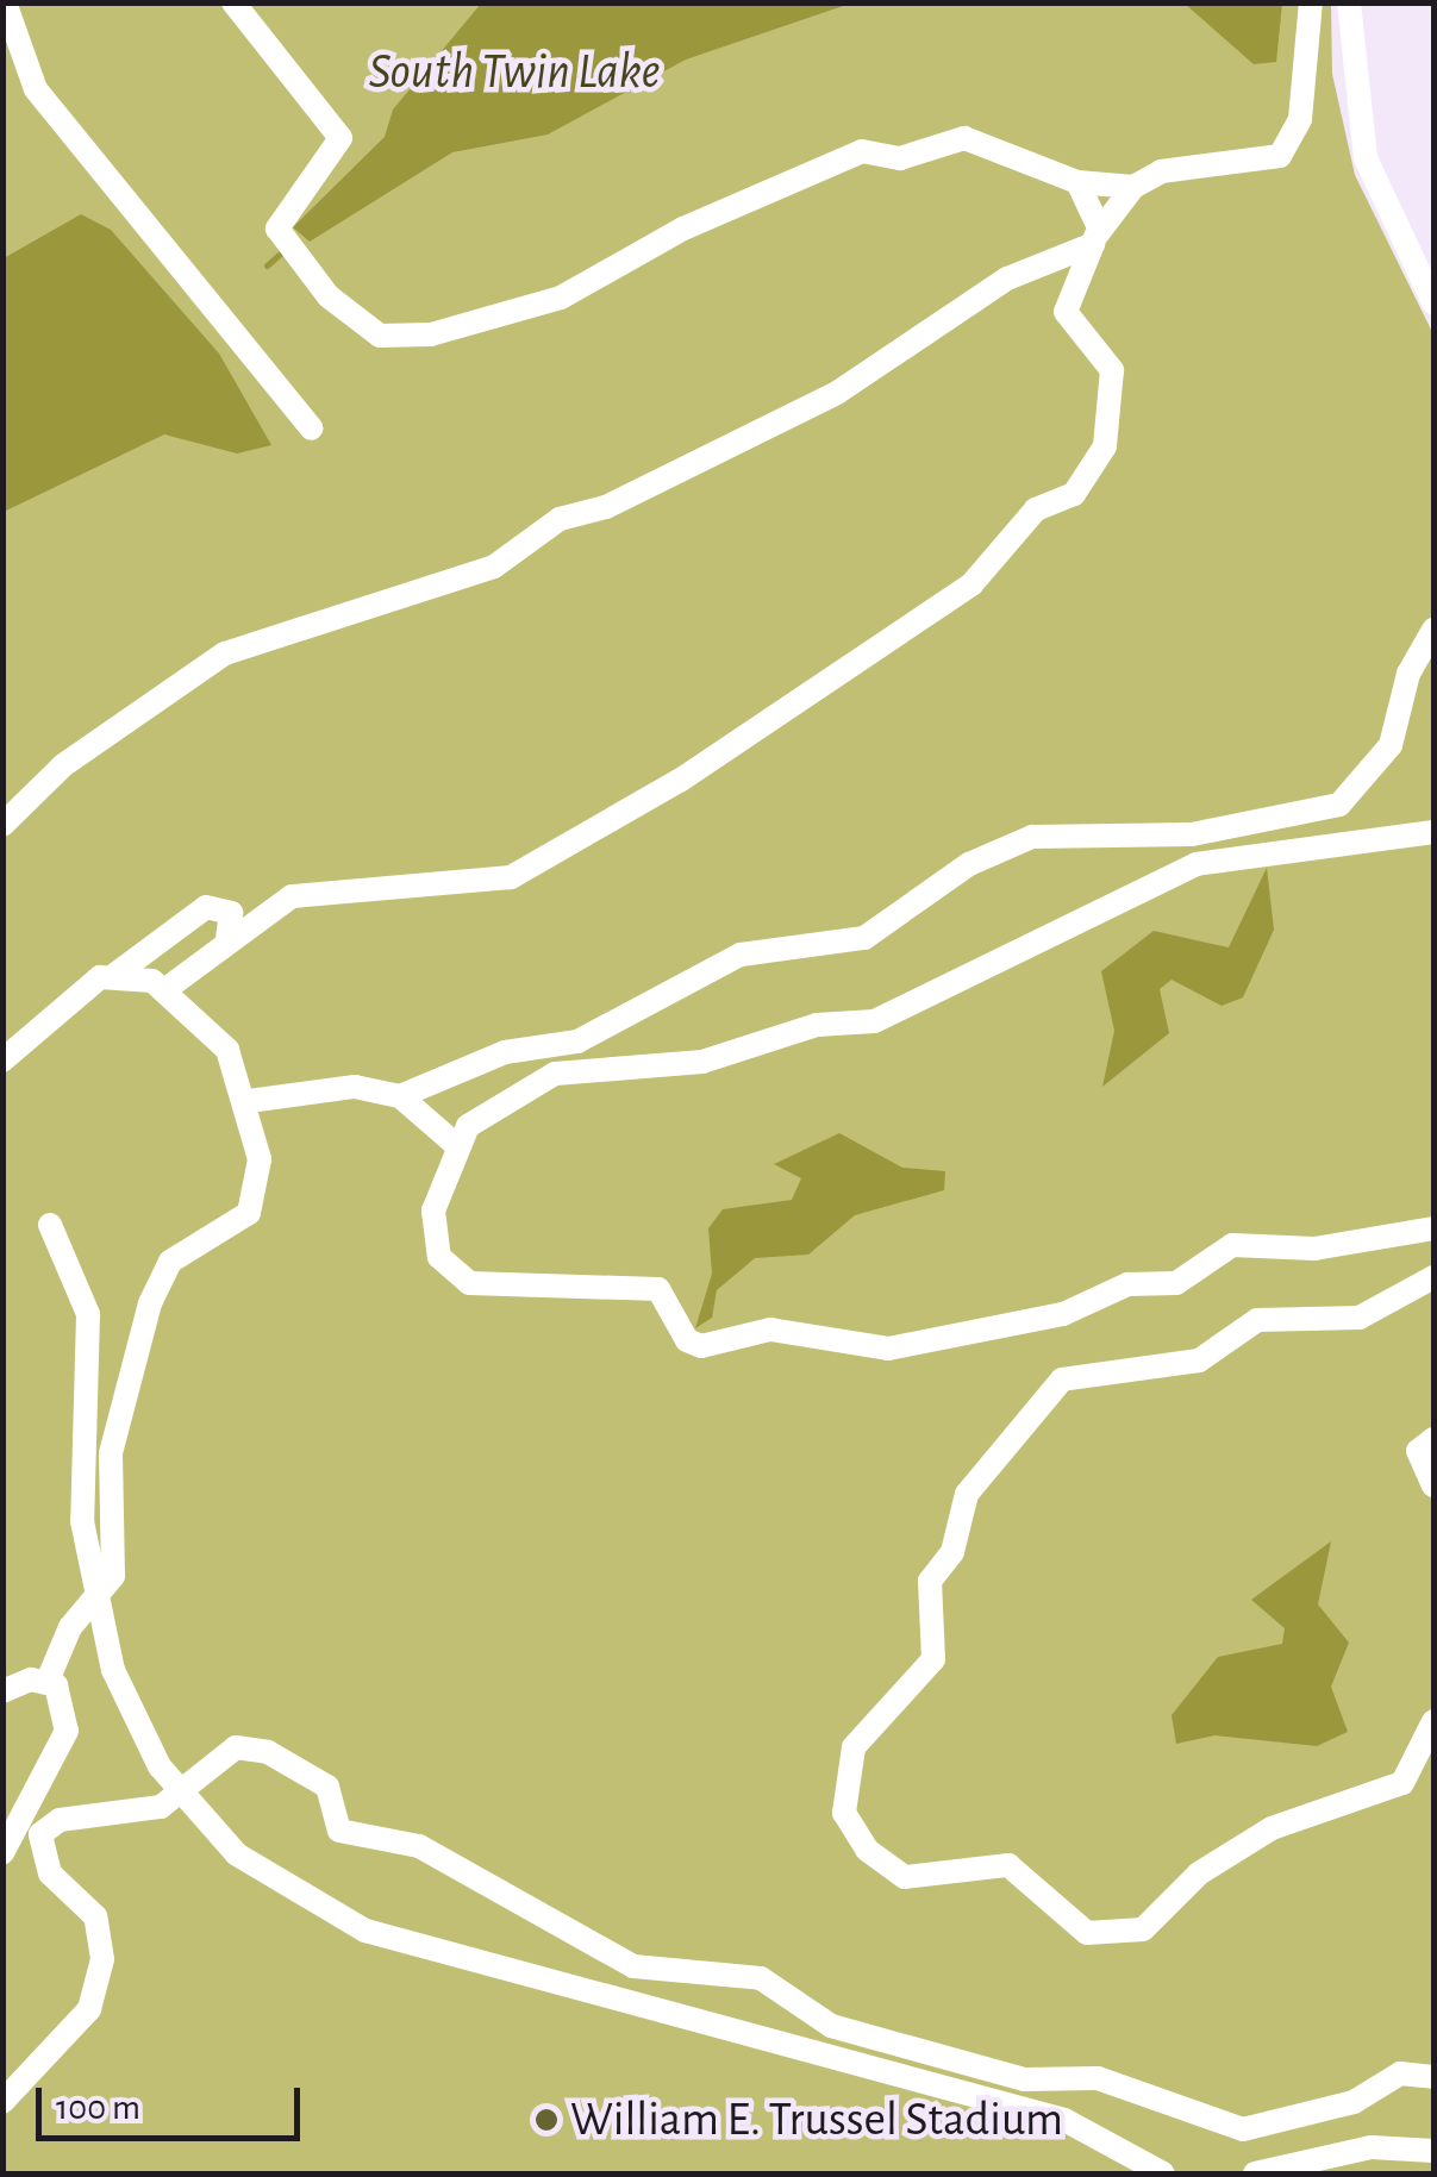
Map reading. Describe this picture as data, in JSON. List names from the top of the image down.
{
  "water": ["South Twin Lake"],
  "places": ["William E. Trussel Stadium"],
  "scale_bar": "100 m"
}
